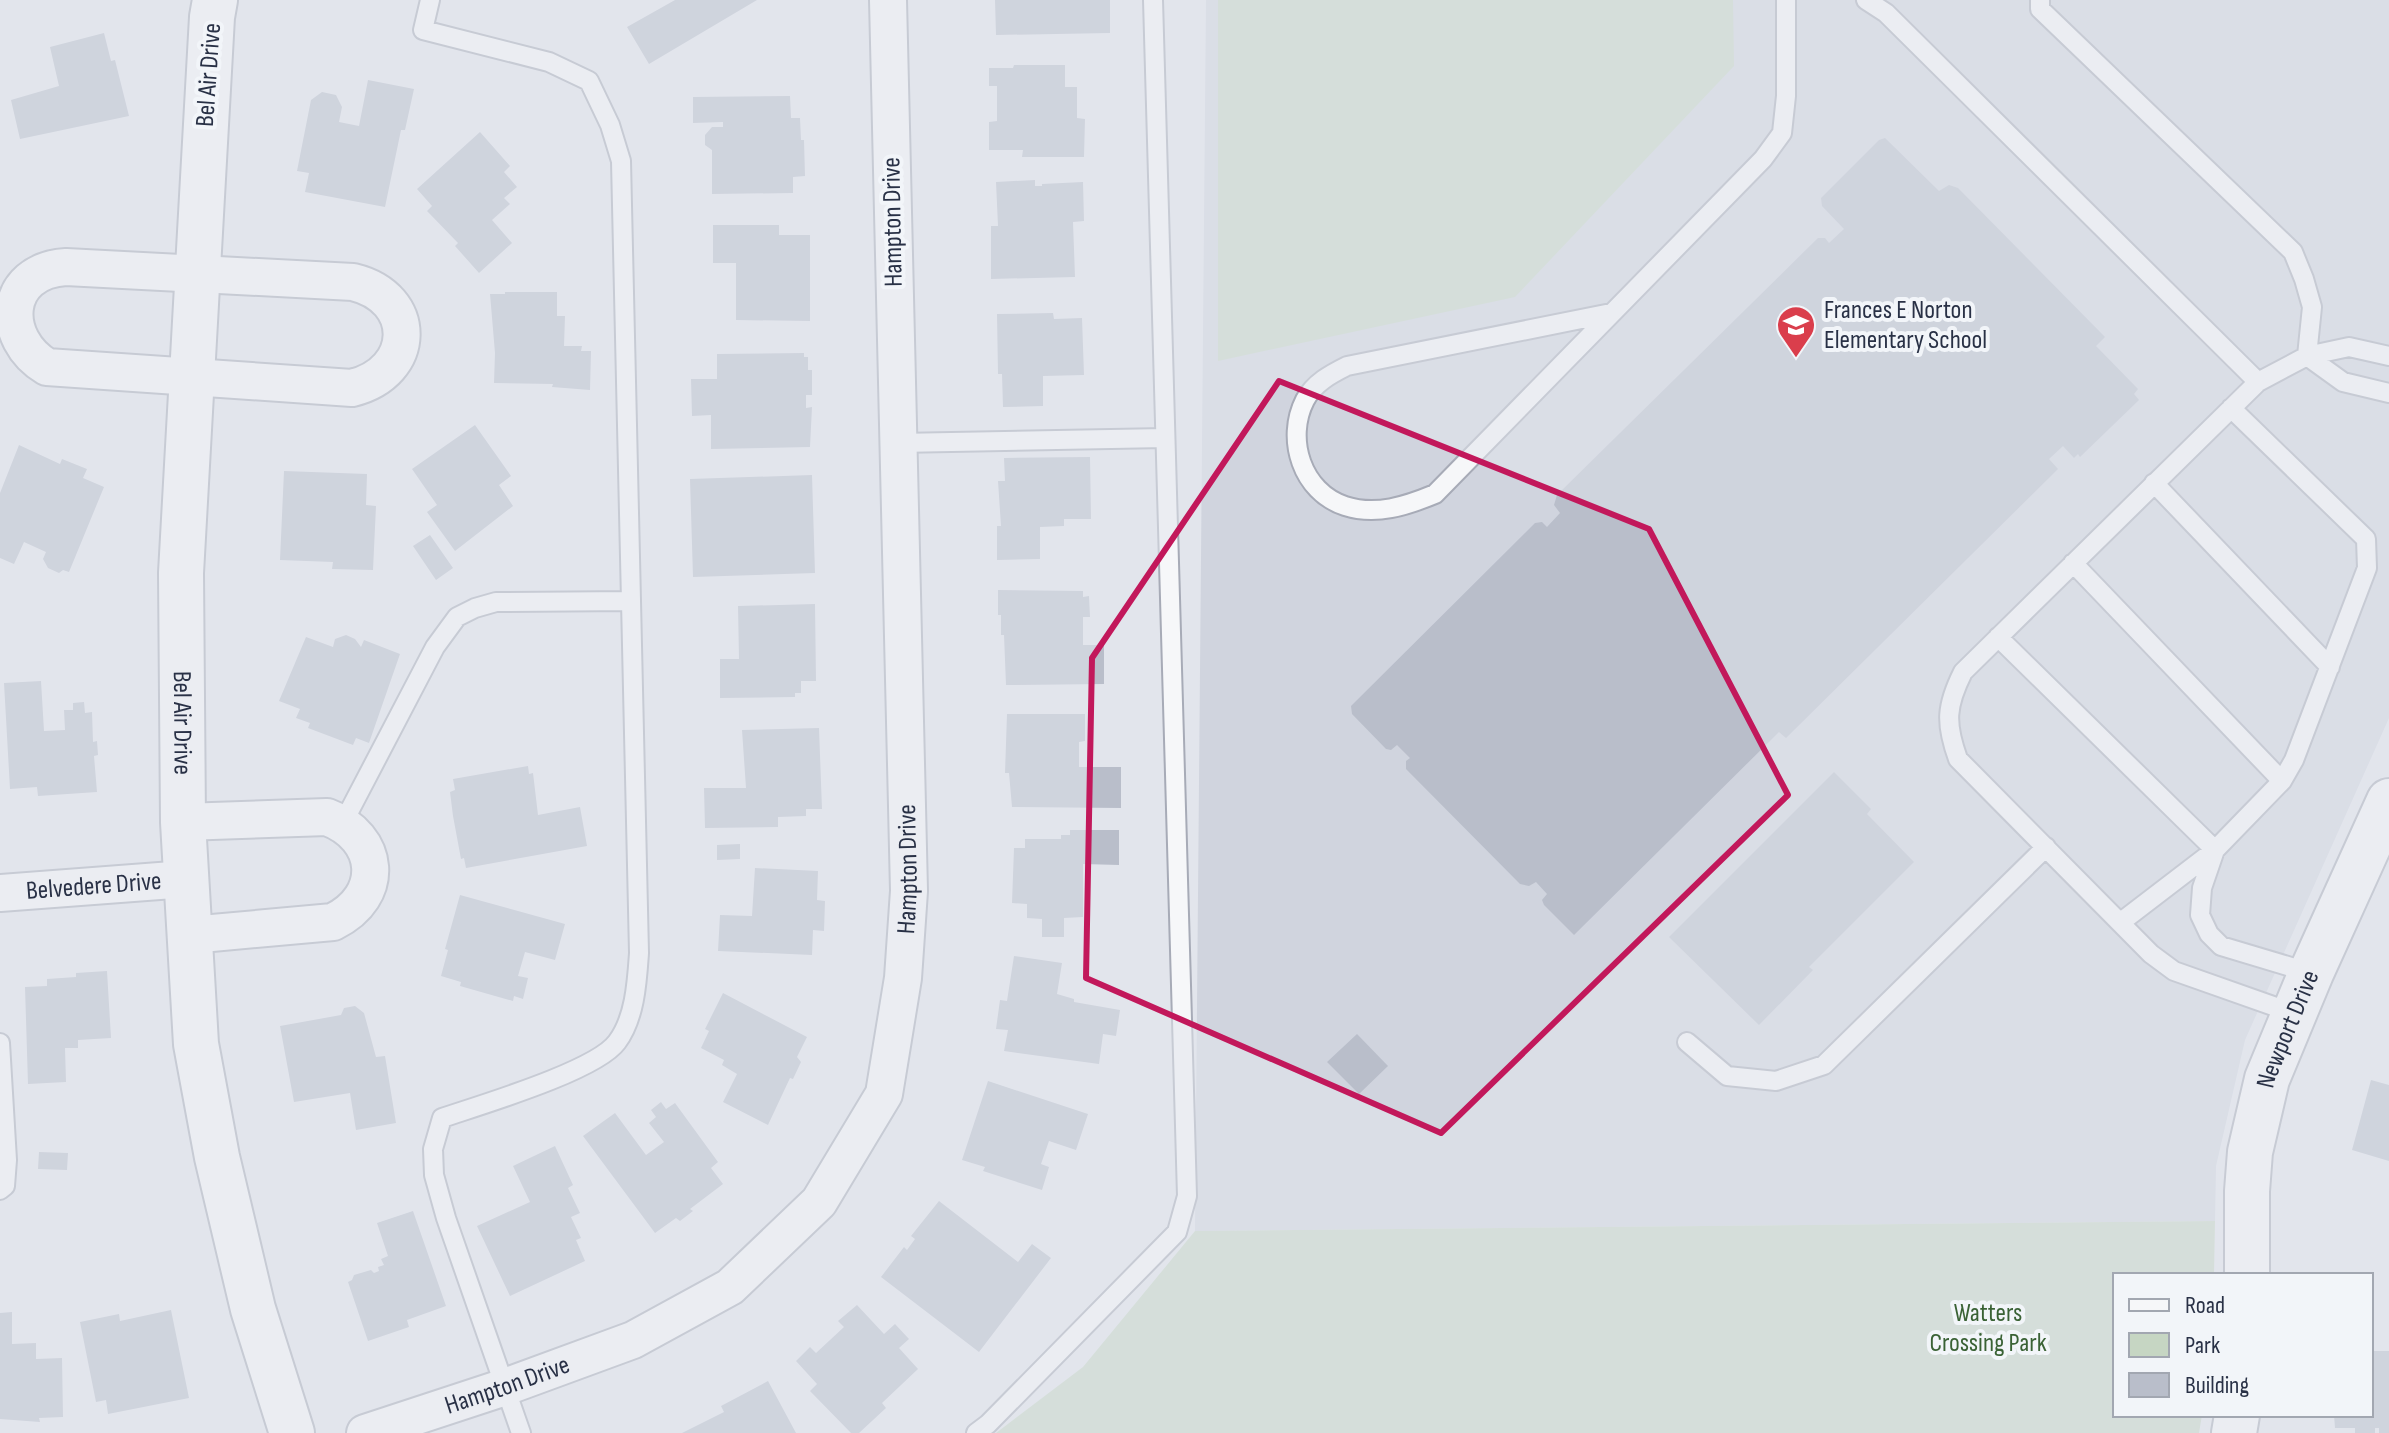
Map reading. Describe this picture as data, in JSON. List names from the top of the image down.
{
  "streets": {
    "street": [
      "Bel Air Drive",
      "Hampton Drive",
      "Belvedere Drive",
      "Newport Drive"
    ]
  },
  "crossings": [
    ["Bel Air Drive", "Belvedere Drive"]
  ],
  "parks": ["Watters Crossing Park"],
  "places": {
    "school or university": ["Frances E Norton Elementary School"]
  },
  "legend": ["Road", "Park", "Building"]
}
